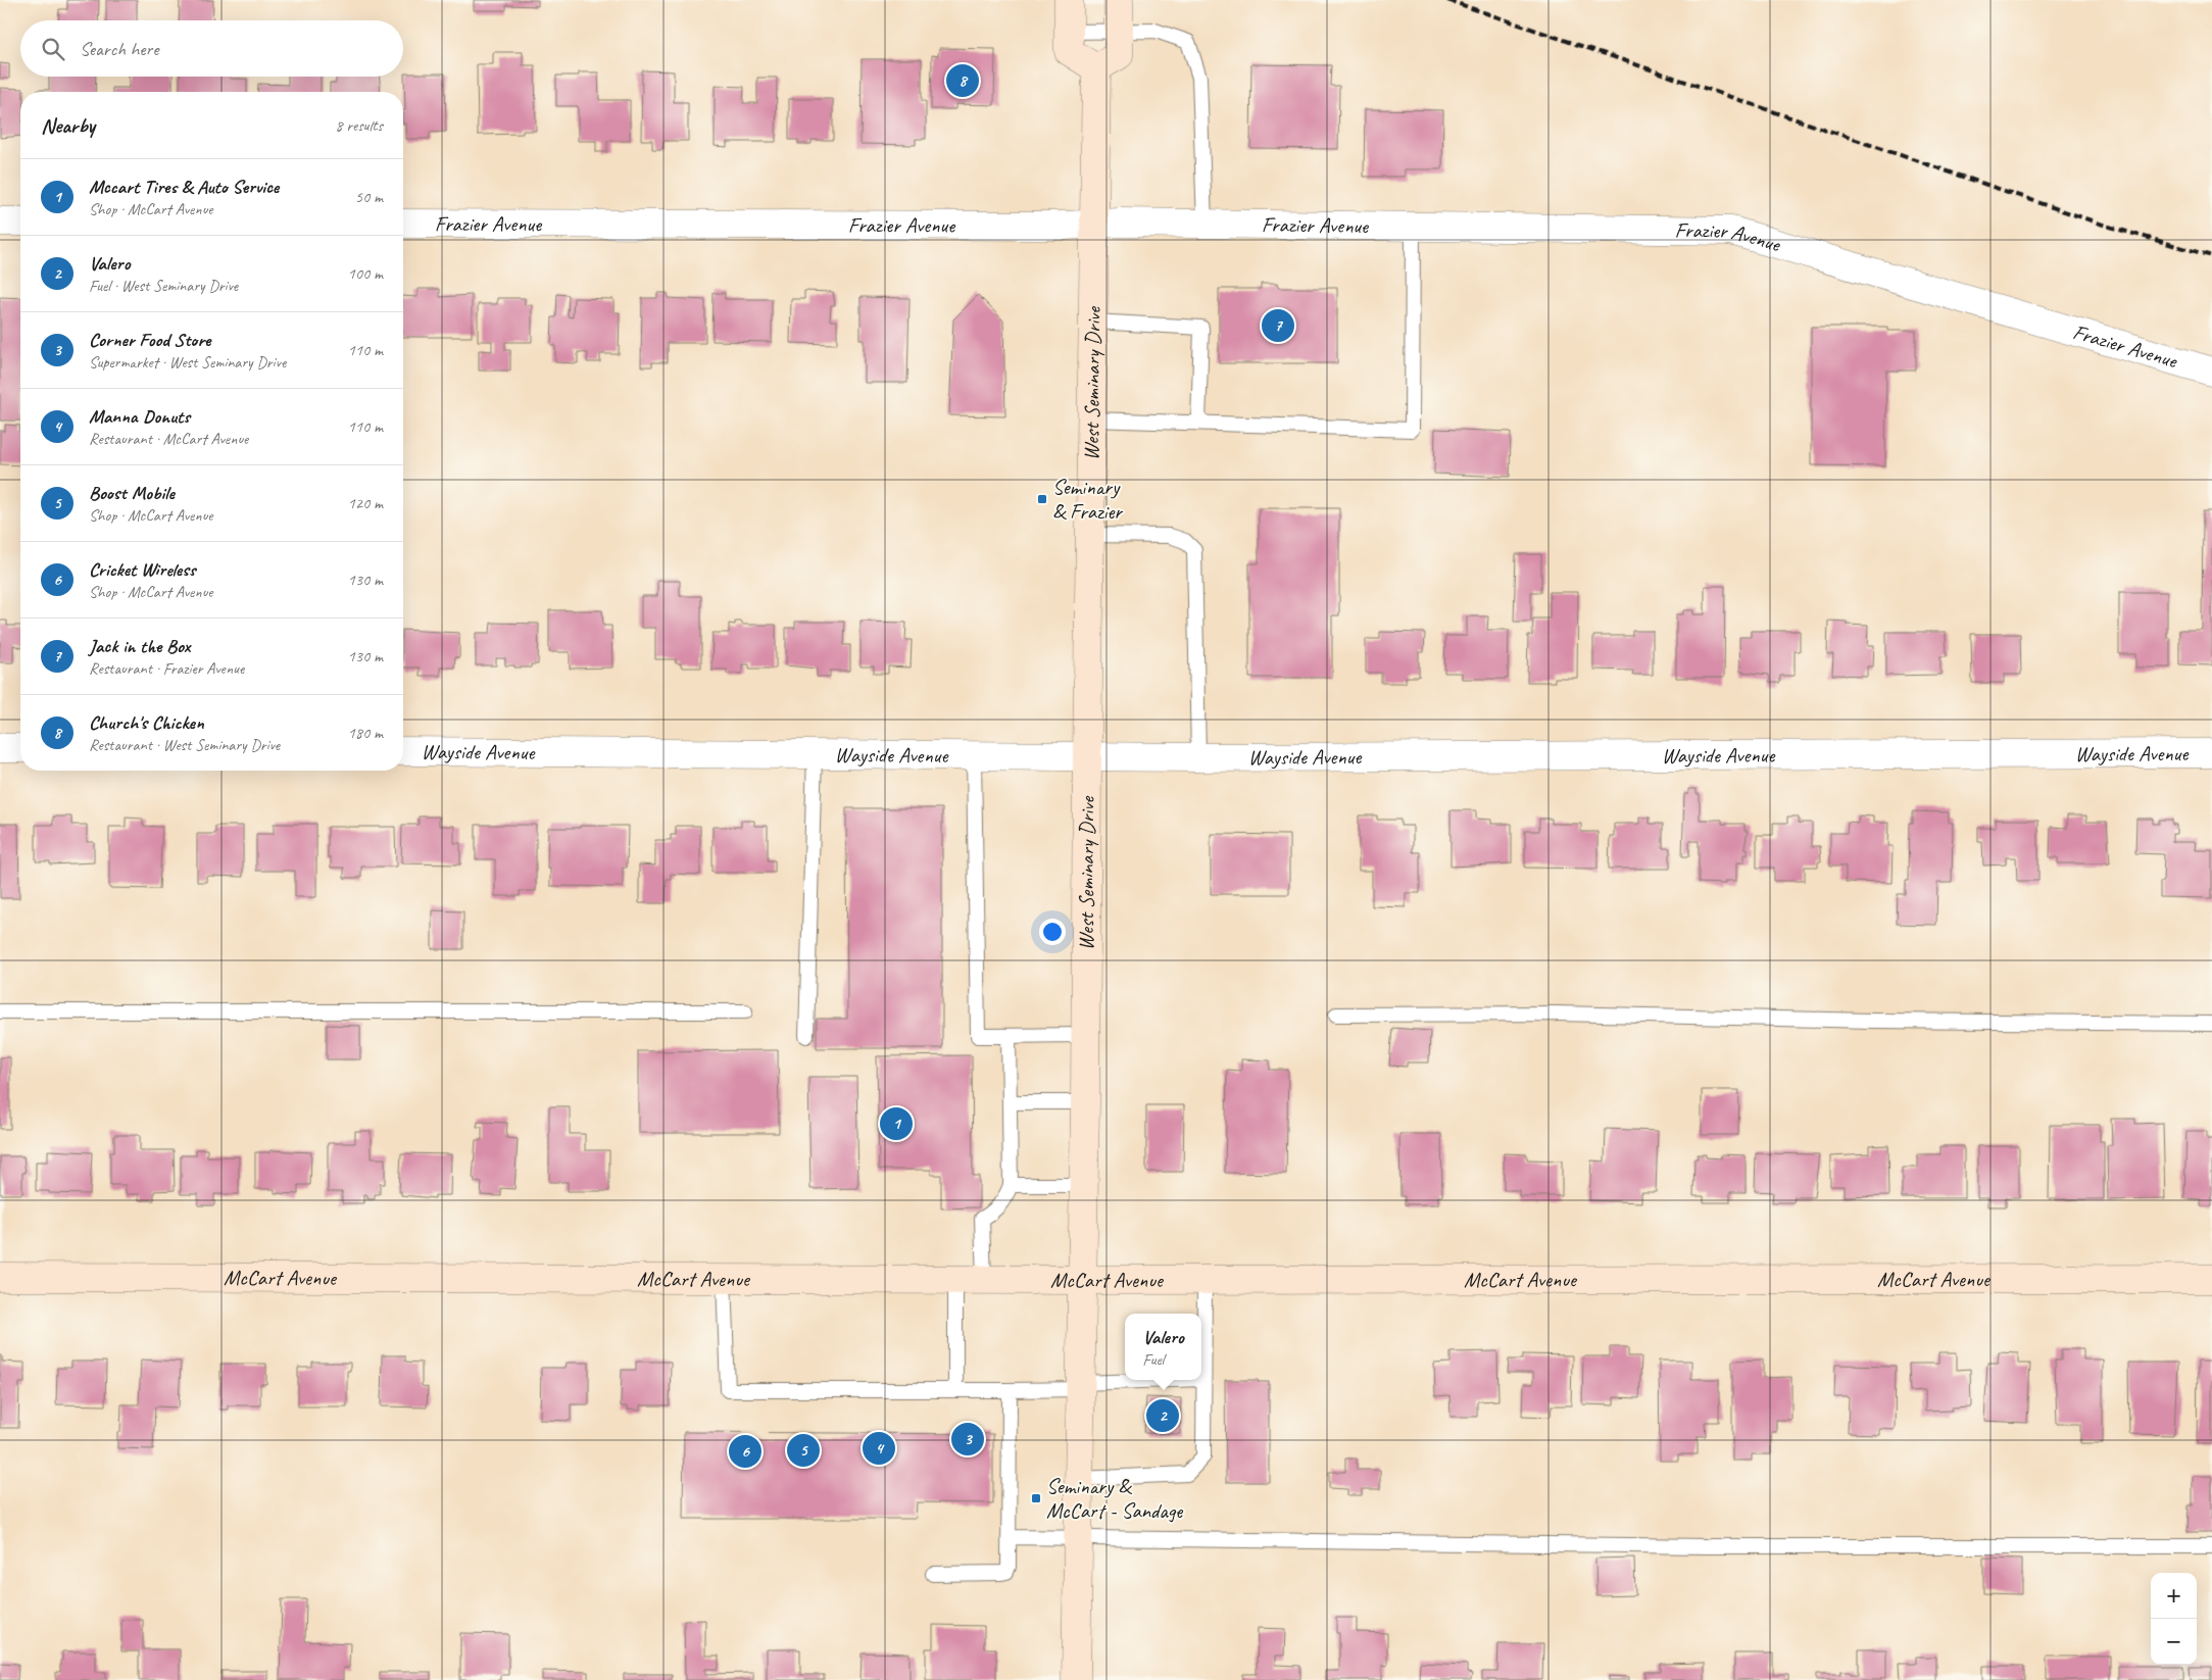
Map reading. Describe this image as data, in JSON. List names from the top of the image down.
{
  "streets": {
    "main road": ["West Seminary Drive", "McCart Avenue"],
    "street": ["Frazier Avenue", "Wayside Avenue"]
  },
  "crossings": [
    ["Frazier Avenue", "West Seminary Drive"],
    ["West Seminary Drive", "Wayside Avenue"],
    ["West Seminary Drive", "McCart Avenue"]
  ],
  "places": {
    "transit": ["Seminary & Frazier", "Seminary & McCart - Sandage"]
  },
  "page": {
    "search": "Search here",
    "pins": [
      "8",
      "7",
      "1",
      "2",
      "3",
      "4",
      "5",
      "6"
    ],
    "heading": ["Nearby", "8 results"],
    "list": [
      {
        "mark": "1",
        "name": "Mccart Tires & Auto Service",
        "note": "Shop · McCart Avenue",
        "value": "50 m"
      },
      {
        "mark": "2",
        "name": "Valero",
        "note": "Fuel · West Seminary Drive",
        "value": "100 m"
      },
      {
        "mark": "3",
        "name": "Corner Food Store",
        "note": "Supermarket · West Seminary Drive",
        "value": "110 m"
      },
      {
        "mark": "4",
        "name": "Manna Donuts",
        "note": "Restaurant · McCart Avenue",
        "value": "110 m"
      },
      {
        "mark": "5",
        "name": "Boost Mobile",
        "note": "Shop · McCart Avenue",
        "value": "120 m"
      },
      {
        "mark": "6",
        "name": "Cricket Wireless",
        "note": "Shop · McCart Avenue",
        "value": "130 m"
      },
      {
        "mark": "7",
        "name": "Jack in the Box",
        "note": "Restaurant · Frazier Avenue",
        "value": "130 m"
      },
      {
        "mark": "8",
        "name": "Church's Chicken",
        "note": "Restaurant · West Seminary Drive",
        "value": "180 m"
      }
    ],
    "popup": ["Valero", "Fuel"],
    "map_buttons": ["+", "−"]
  }
}
